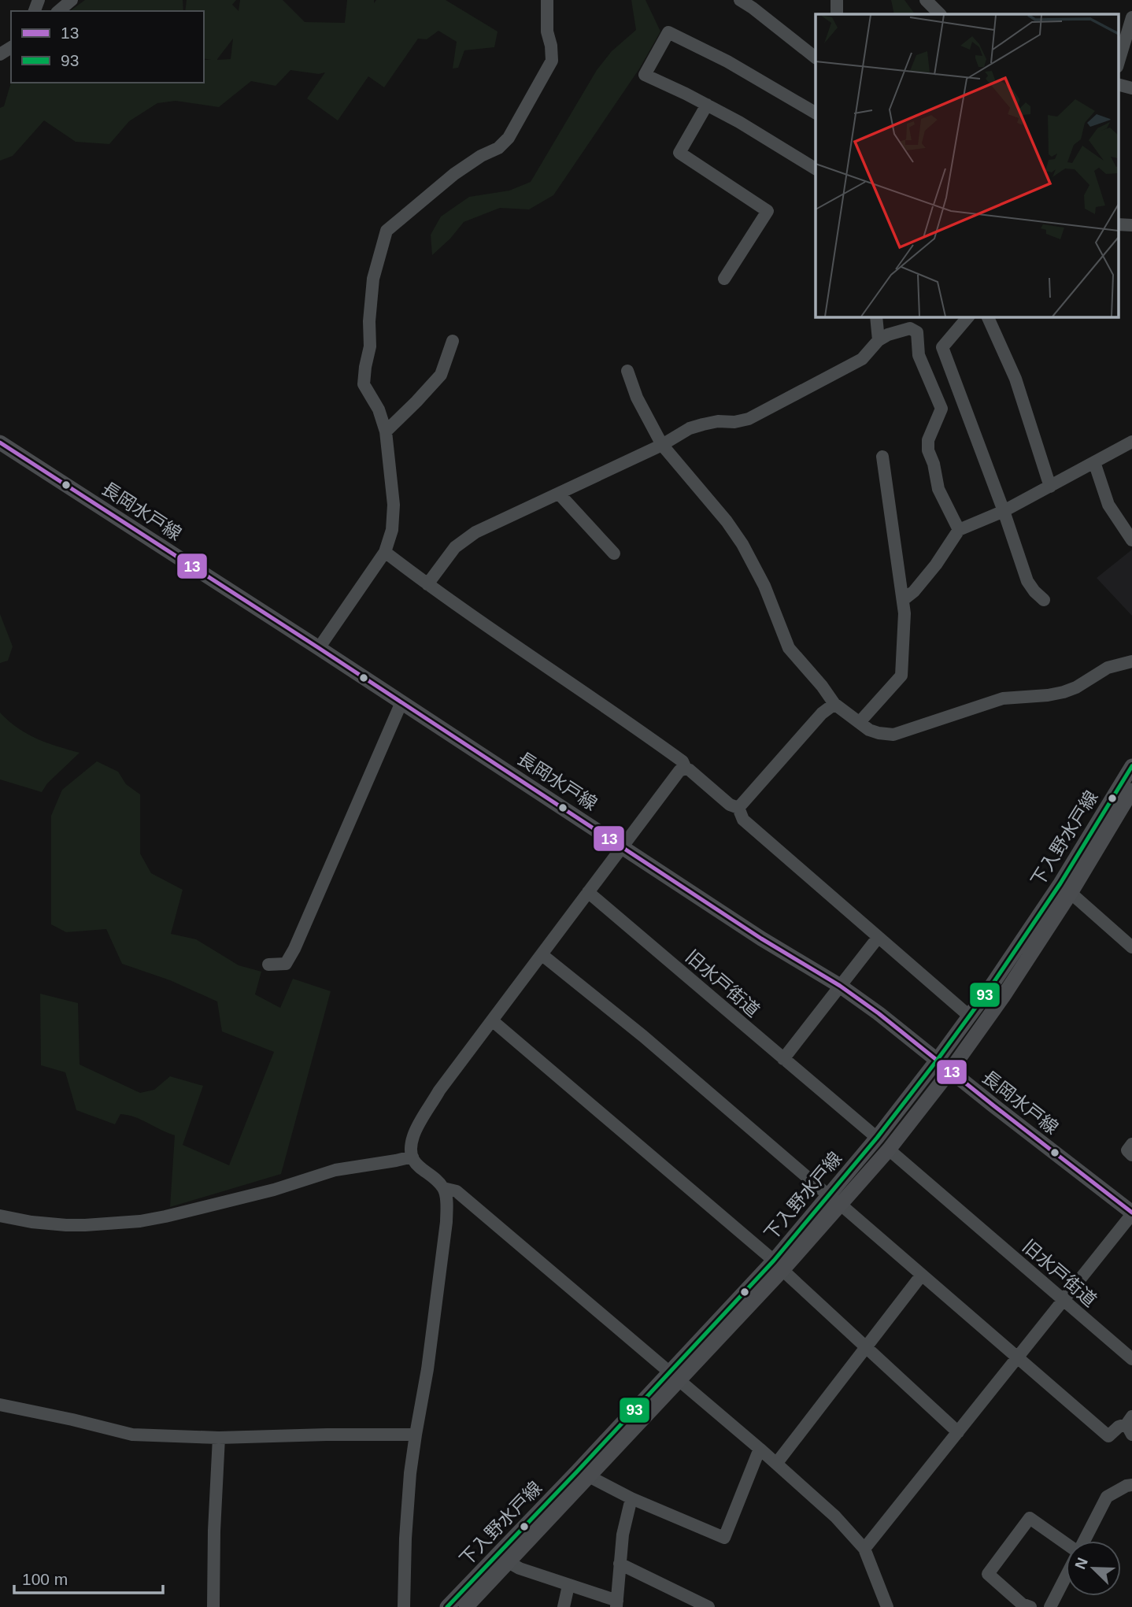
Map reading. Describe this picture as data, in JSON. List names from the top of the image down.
{
  "streets": {
    "main road": ["長岡水戸線", "下入野水戸線"],
    "street": ["旧水戸街道"]
  },
  "crossings": [
    ["長岡水戸線", "下入野水戸線"],
    ["下入野水戸線", "旧水戸街道"]
  ],
  "lines": ["transit line 13", "transit line 93"],
  "legend": ["13", "93"],
  "scale_bar": "100 m",
  "north": "top left"
}
